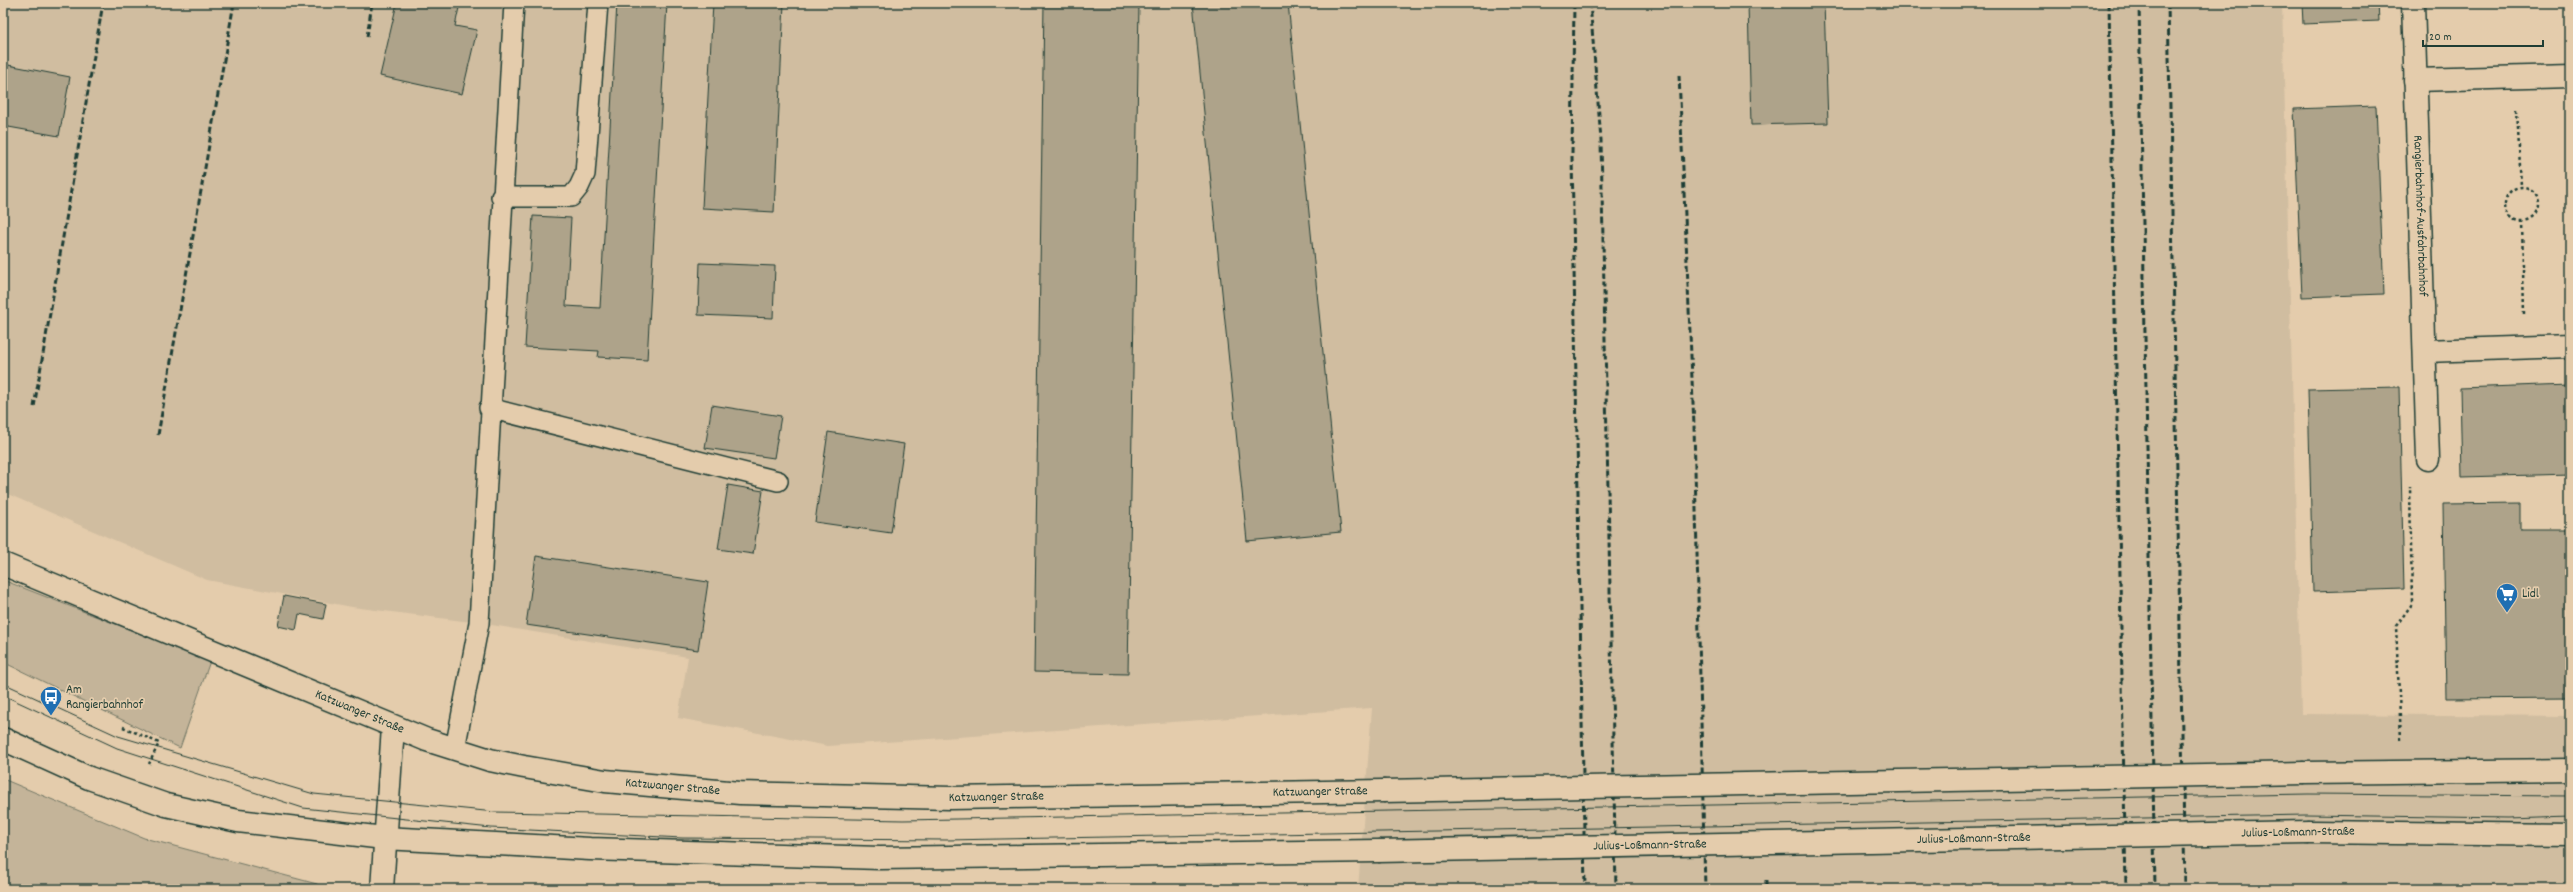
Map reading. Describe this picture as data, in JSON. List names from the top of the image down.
{
  "streets": {
    "main road": ["Rangierbahnhof-Ausfahrbahnhof", "Katzwanger Straße", "Julius-Loßmann-Straße"]
  },
  "places": {
    "supermarket": ["Lidl"],
    "bus stop": ["Am Rangierbahnhof"]
  },
  "scale_bar": "20 m"
}
